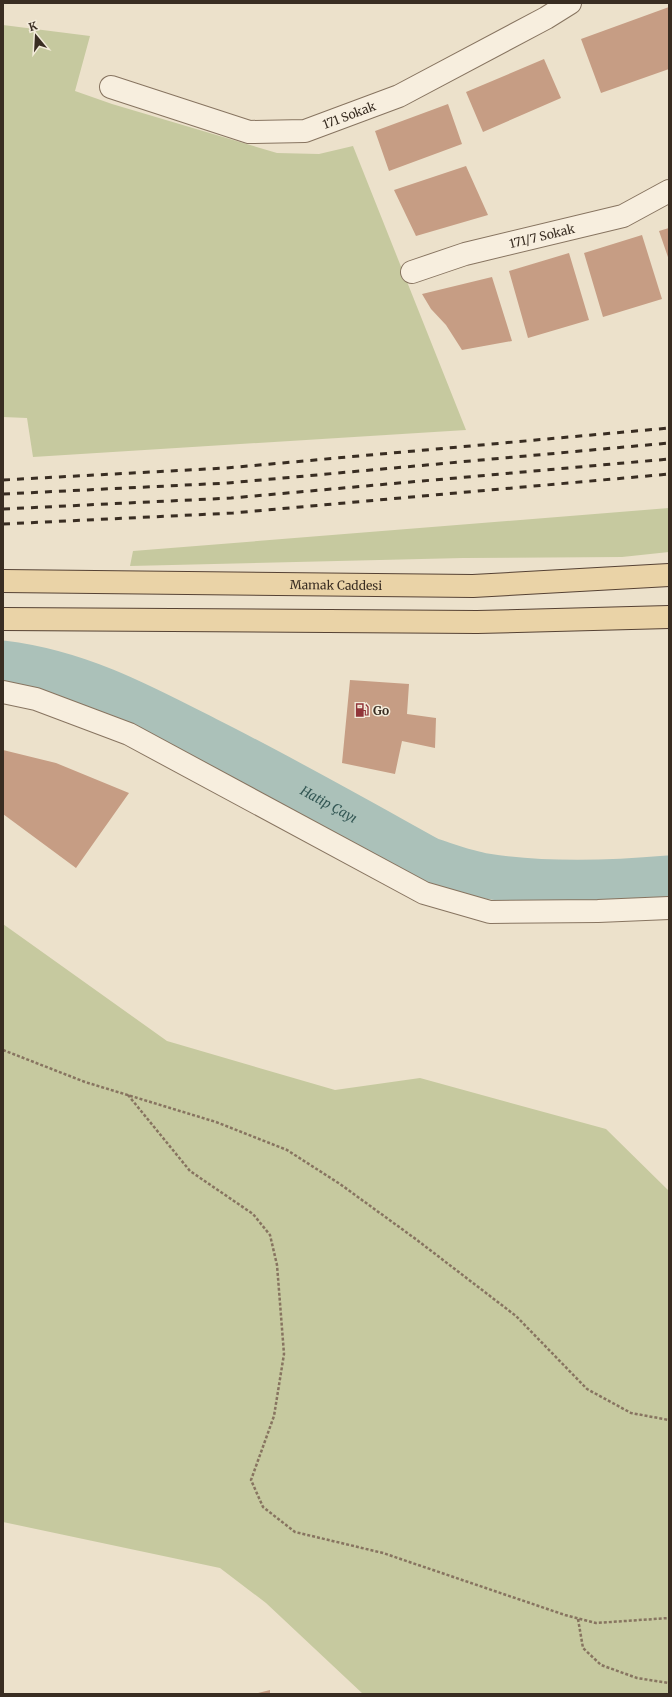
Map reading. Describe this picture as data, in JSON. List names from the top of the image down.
{
  "streets": {
    "main road": ["Mamak Caddesi"],
    "street": ["171 Sokak", "171/7 Sokak"]
  },
  "water": ["Hatip Çayı"],
  "places": {
    "fuel station": ["Go"]
  },
  "north": "top"
}
